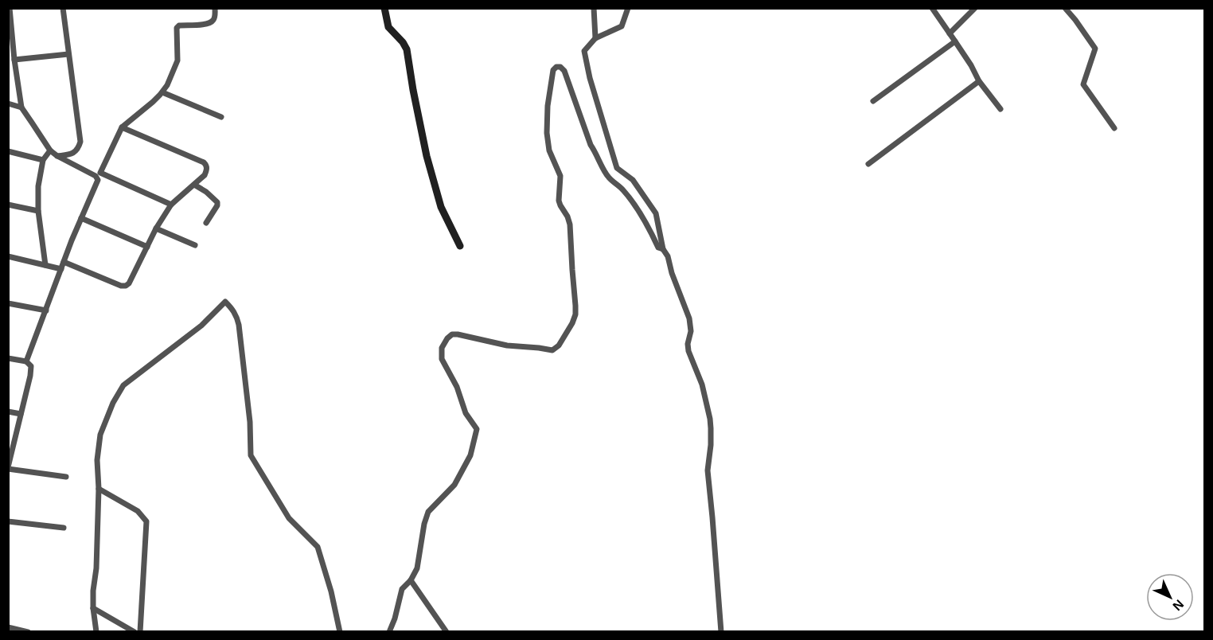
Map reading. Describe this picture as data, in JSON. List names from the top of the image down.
{
  "north": "bottom right"
}
